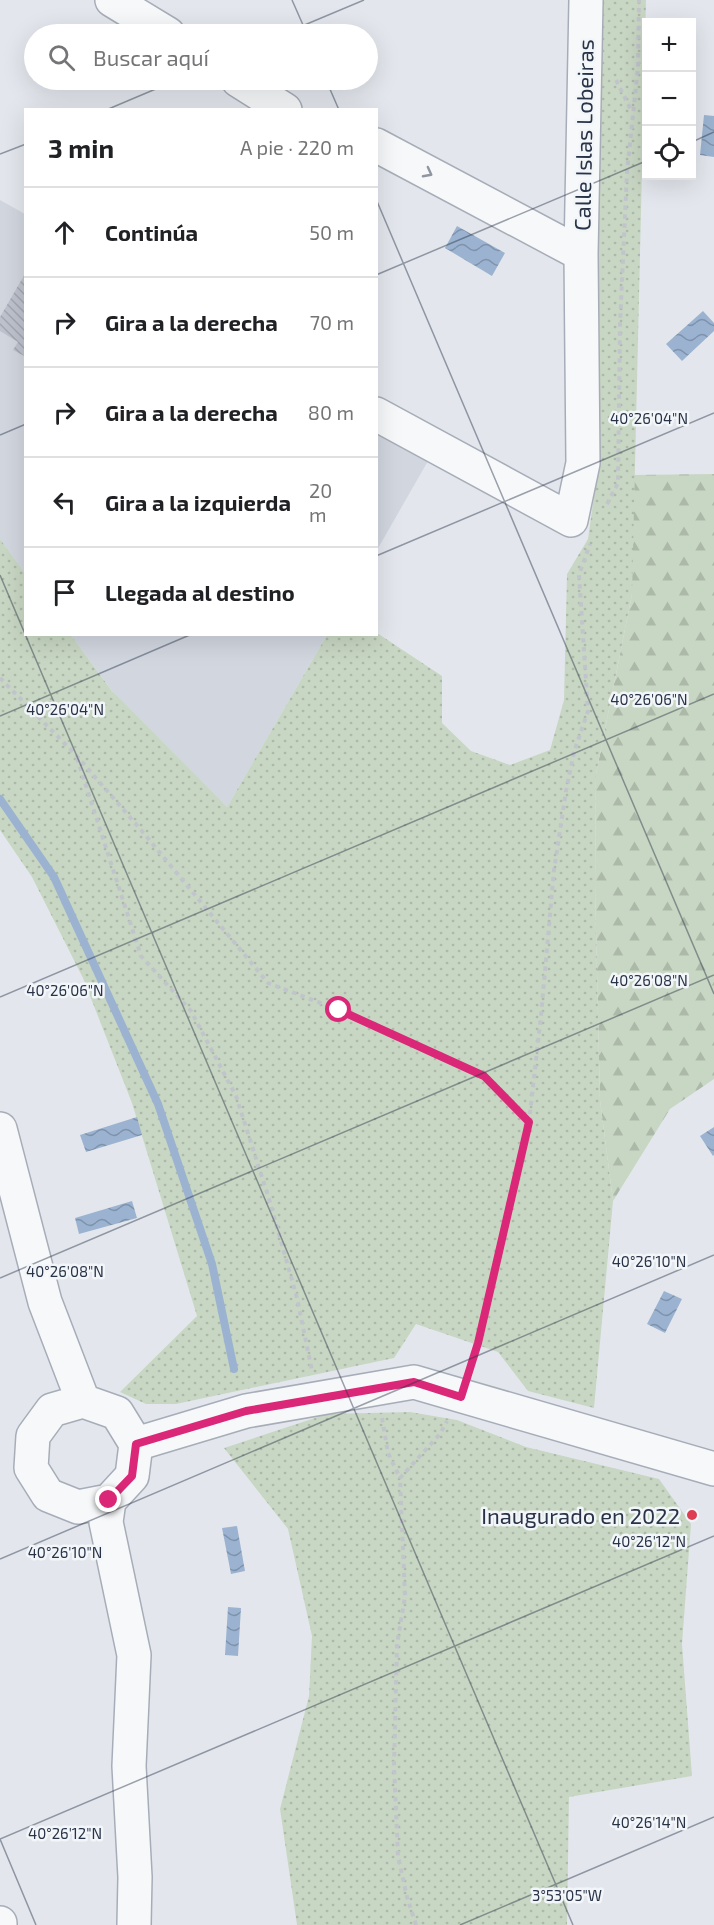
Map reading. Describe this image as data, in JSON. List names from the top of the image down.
{
  "streets": {
    "street": ["Calle Islas Lobeiras"]
  },
  "places": ["Inaugurado en 2022"],
  "page": {
    "map_buttons": ["+", "−"],
    "search": "Buscar aquí",
    "heading": ["3 min", "A pie · 220 m"],
    "list": [
      ["Continúa", "50 m"],
      ["Gira a la derecha", "70 m"],
      ["Gira a la derecha", "80 m"],
      ["Gira a la izquierda", "20 m"],
      "Llegada al destino"
    ]
  },
  "coordinates": [
    "40°26'04\"N",
    "40°26'06\"N",
    "40°26'08\"N",
    "40°26'10\"N",
    "40°26'12\"N",
    "40°26'14\"N",
    "3°53'05\"W"
  ]
}
